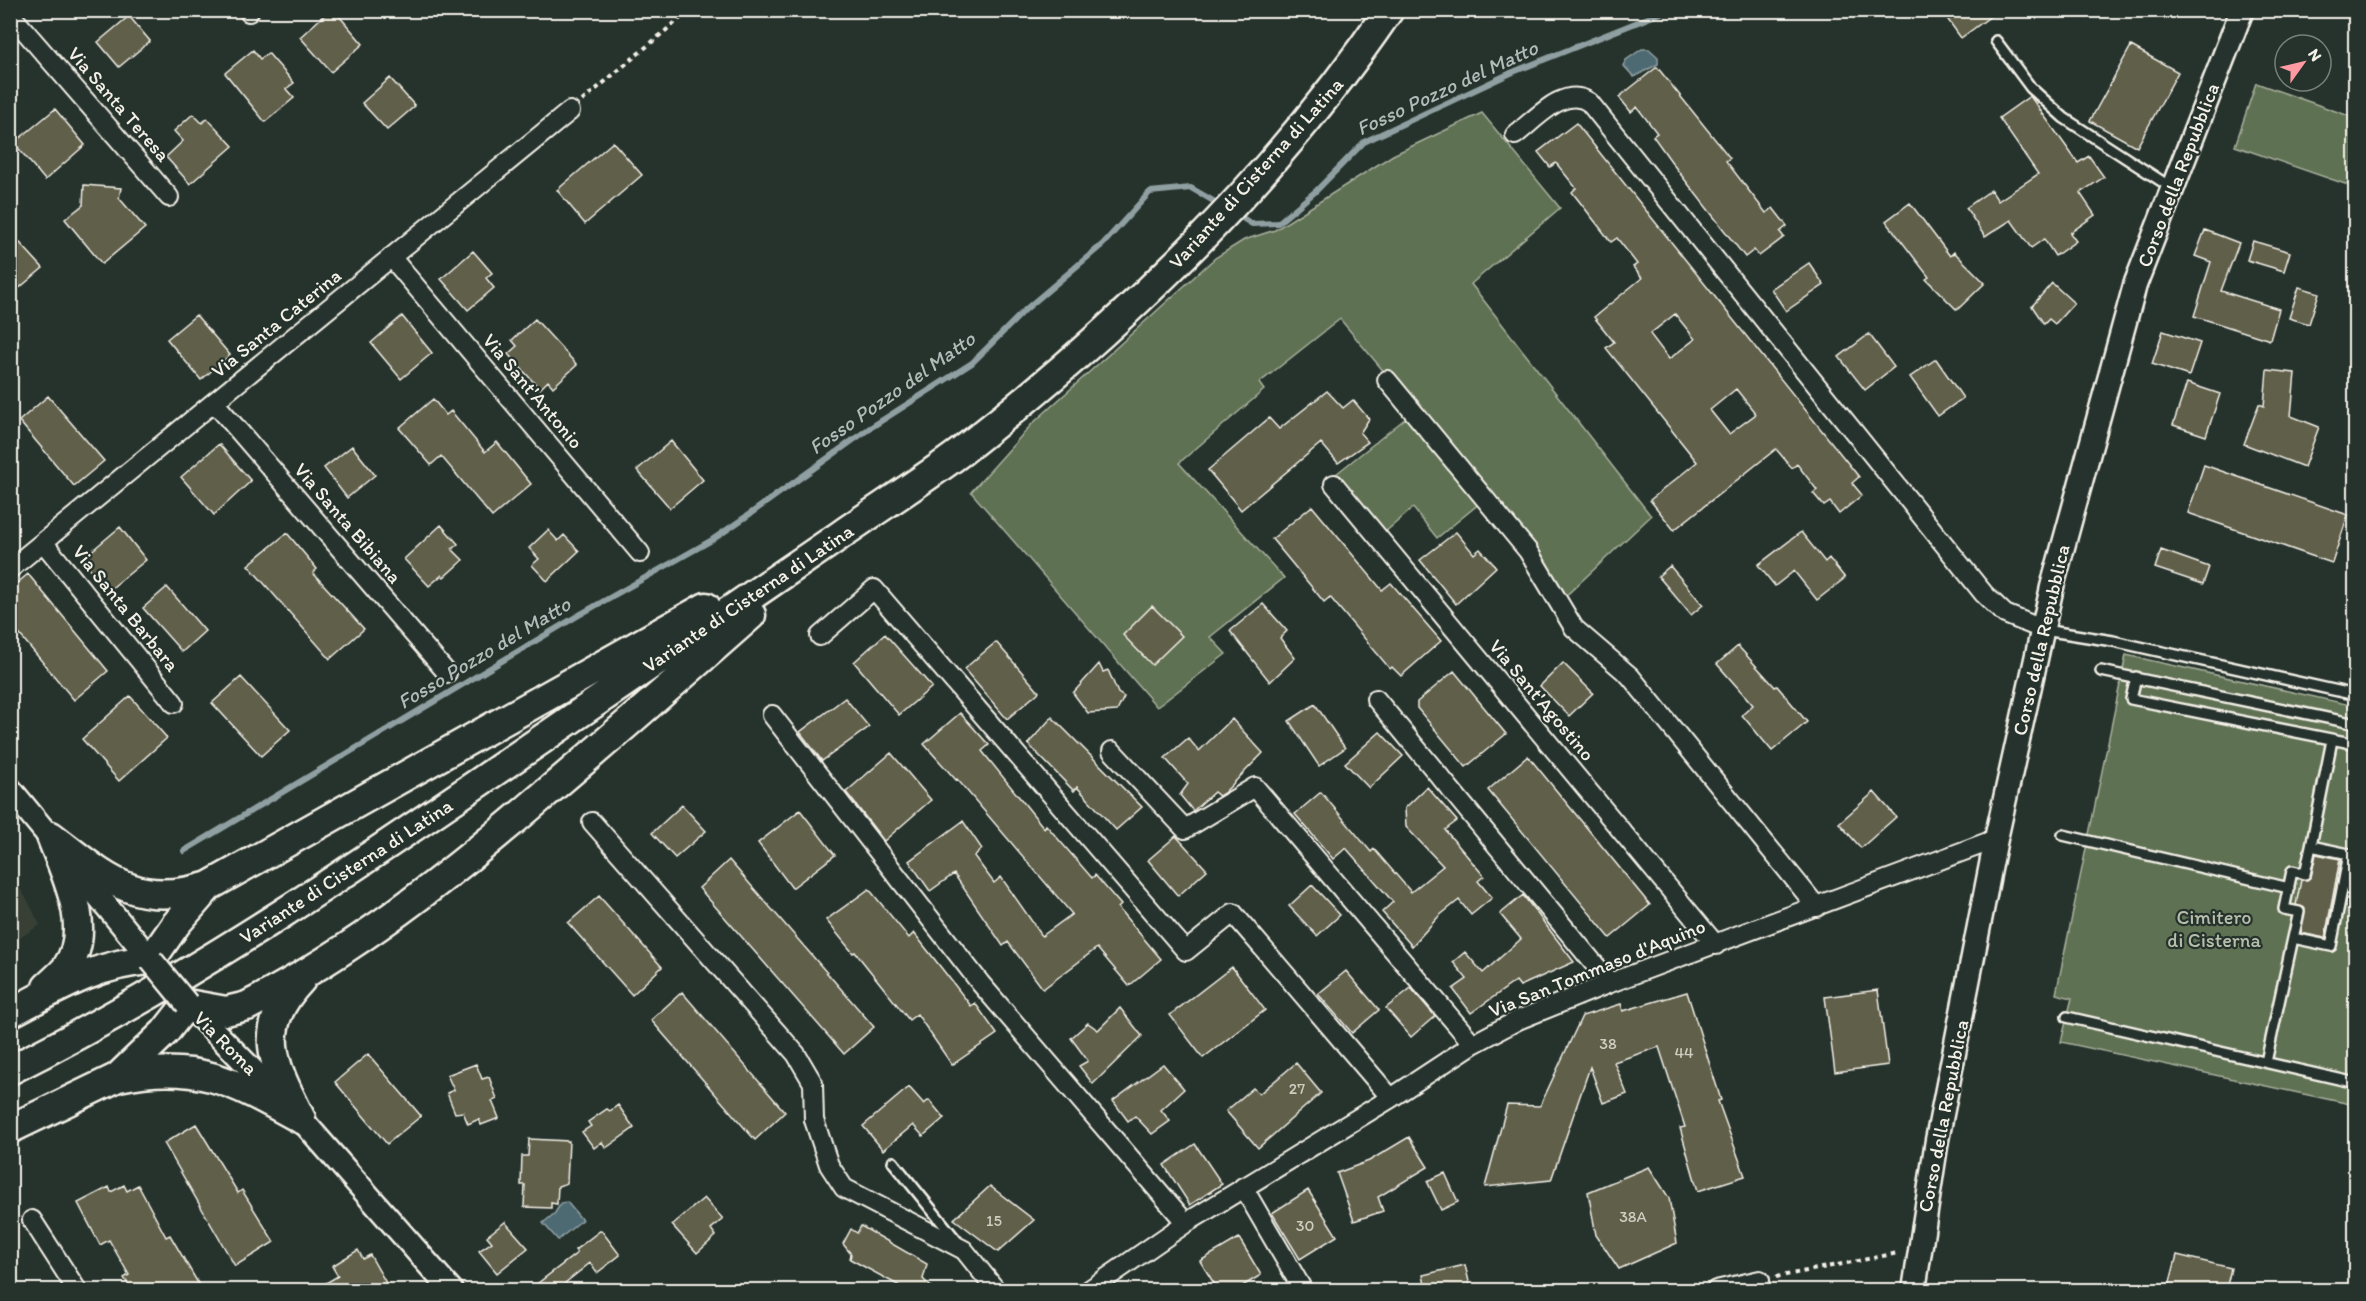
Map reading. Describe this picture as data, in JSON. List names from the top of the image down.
{
  "streets": {
    "main road": ["Variante di Cisterna di Latina"],
    "street": [
      "Via Santa Teresa",
      "Corso della Repubblica",
      "Via Santa Caterina",
      "Via Sant'Antonio",
      "Via Santa Bibiana",
      "Via Santa Barbara",
      "Via Sant'Agostino",
      "Via San Tommaso d'Aquino",
      "Via Roma"
    ]
  },
  "crossings": [
    ["Corso della Repubblica", "Via San Tommaso d'Aquino"],
    ["Via Santa Caterina", "Via Sant'Antonio"],
    ["Via Santa Caterina", "Via Santa Bibiana"],
    ["Via Santa Caterina", "Via Santa Barbara"],
    ["Via Sant'Agostino", "Via San Tommaso d'Aquino"]
  ],
  "water": ["Fosso Pozzo del Matto"],
  "parks": ["Cimitero di Cisterna"],
  "house_numbers": [
    "38",
    "44",
    "27",
    "38A",
    "15",
    "30"
  ],
  "north": "top right"
}
